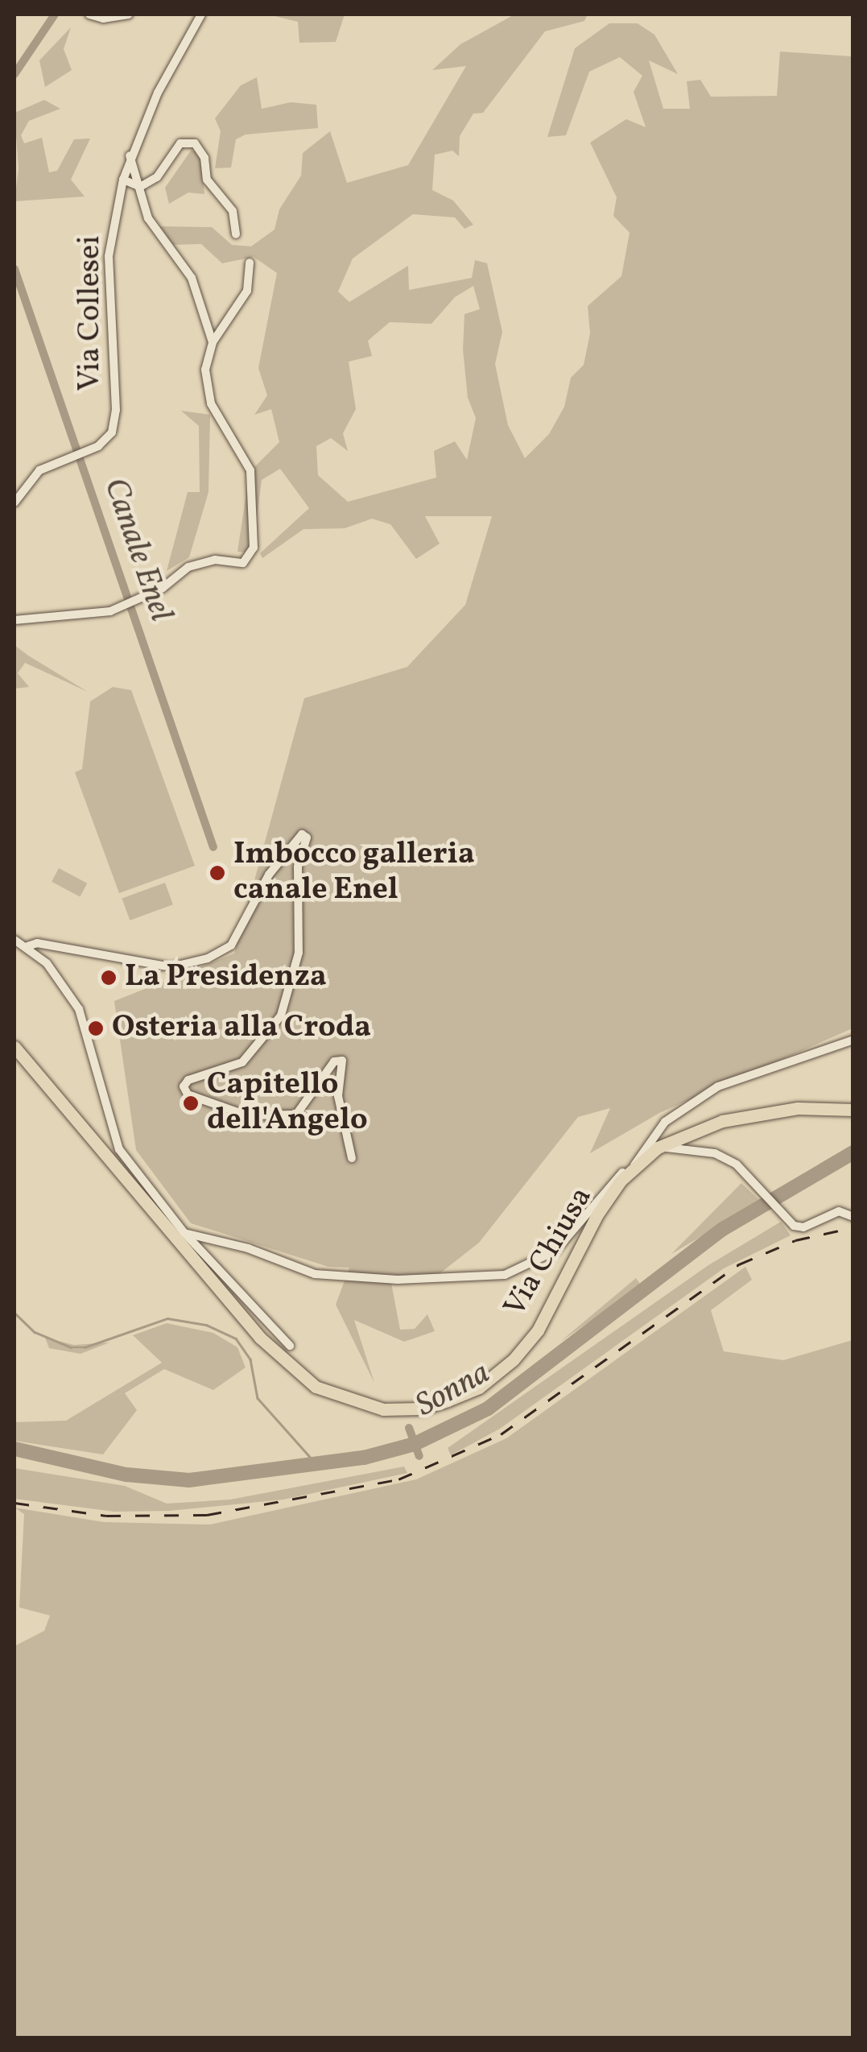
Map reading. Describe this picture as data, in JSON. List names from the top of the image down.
{
  "streets": {
    "main road": ["Via Chiusa"],
    "street": ["Via Collesei"]
  },
  "water": ["Canale Enel", "Sonna"],
  "places": [
    "Imbocco galleria canale Enel",
    "La Presidenza",
    "Osteria alla Croda",
    "Capitello dell'Angelo"
  ]
}
